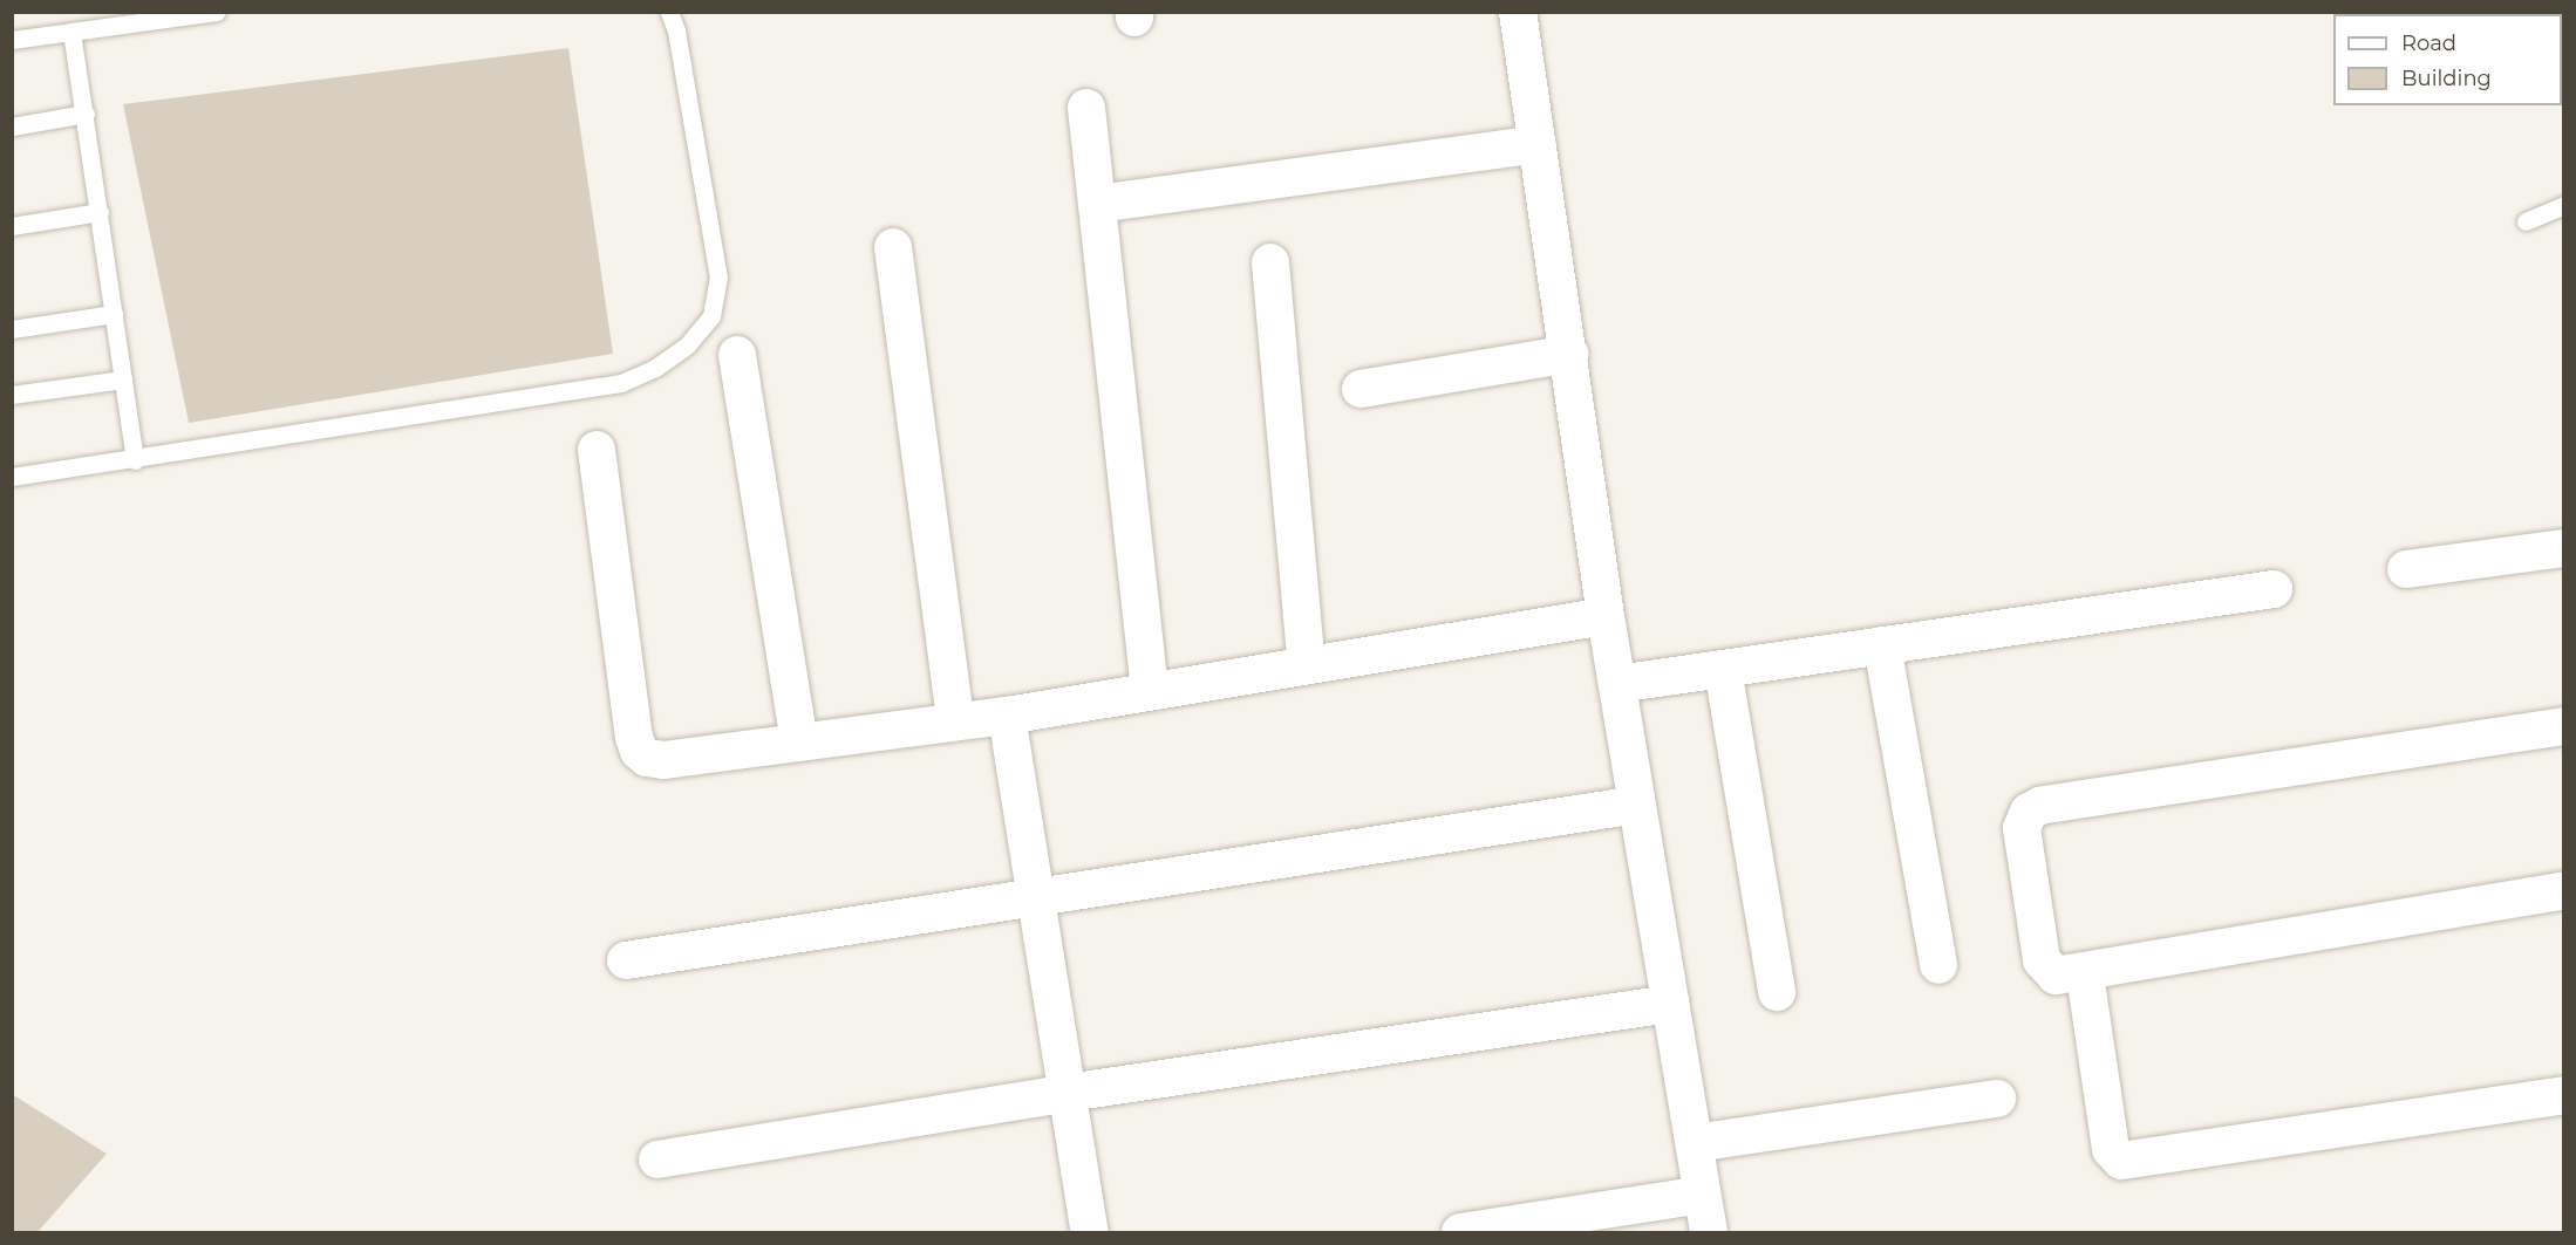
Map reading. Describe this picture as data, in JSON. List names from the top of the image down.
{
  "legend": ["Road", "Building"]
}
